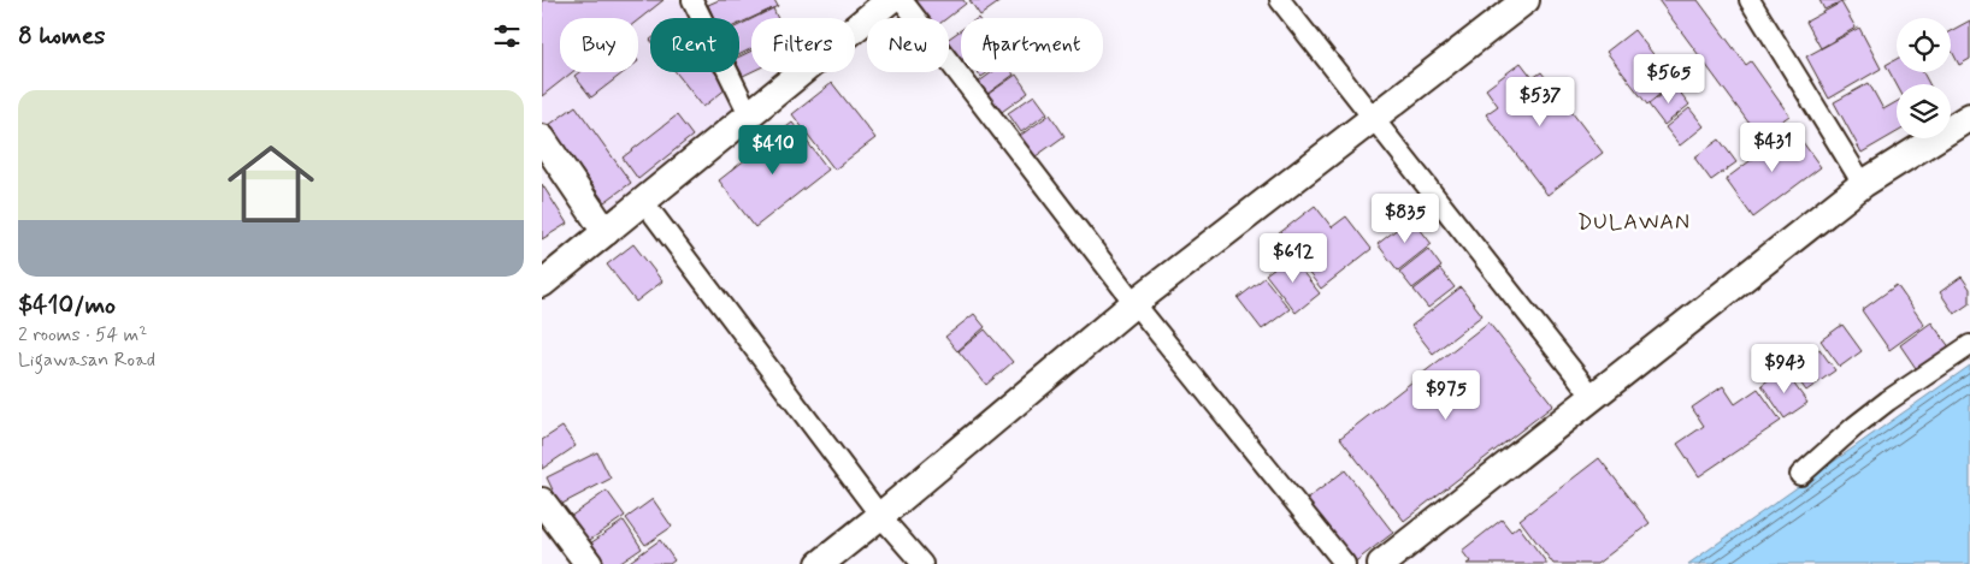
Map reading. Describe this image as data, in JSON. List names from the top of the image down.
{
  "districts": ["DULAWAN"],
  "page": {
    "heading": "8 homes",
    "chip": [
      "Buy",
      "Rent",
      "Filters",
      "New",
      "Apartment"
    ],
    "price": [
      "$565",
      "$537",
      "$431",
      "$410",
      "$835",
      "$612",
      "$943",
      "$975"
    ],
    "list": [
      {
        "name": "$410/mo",
        "note": "2 rooms · 54 m² · Ligawasan Road"
      }
    ]
  }
}
